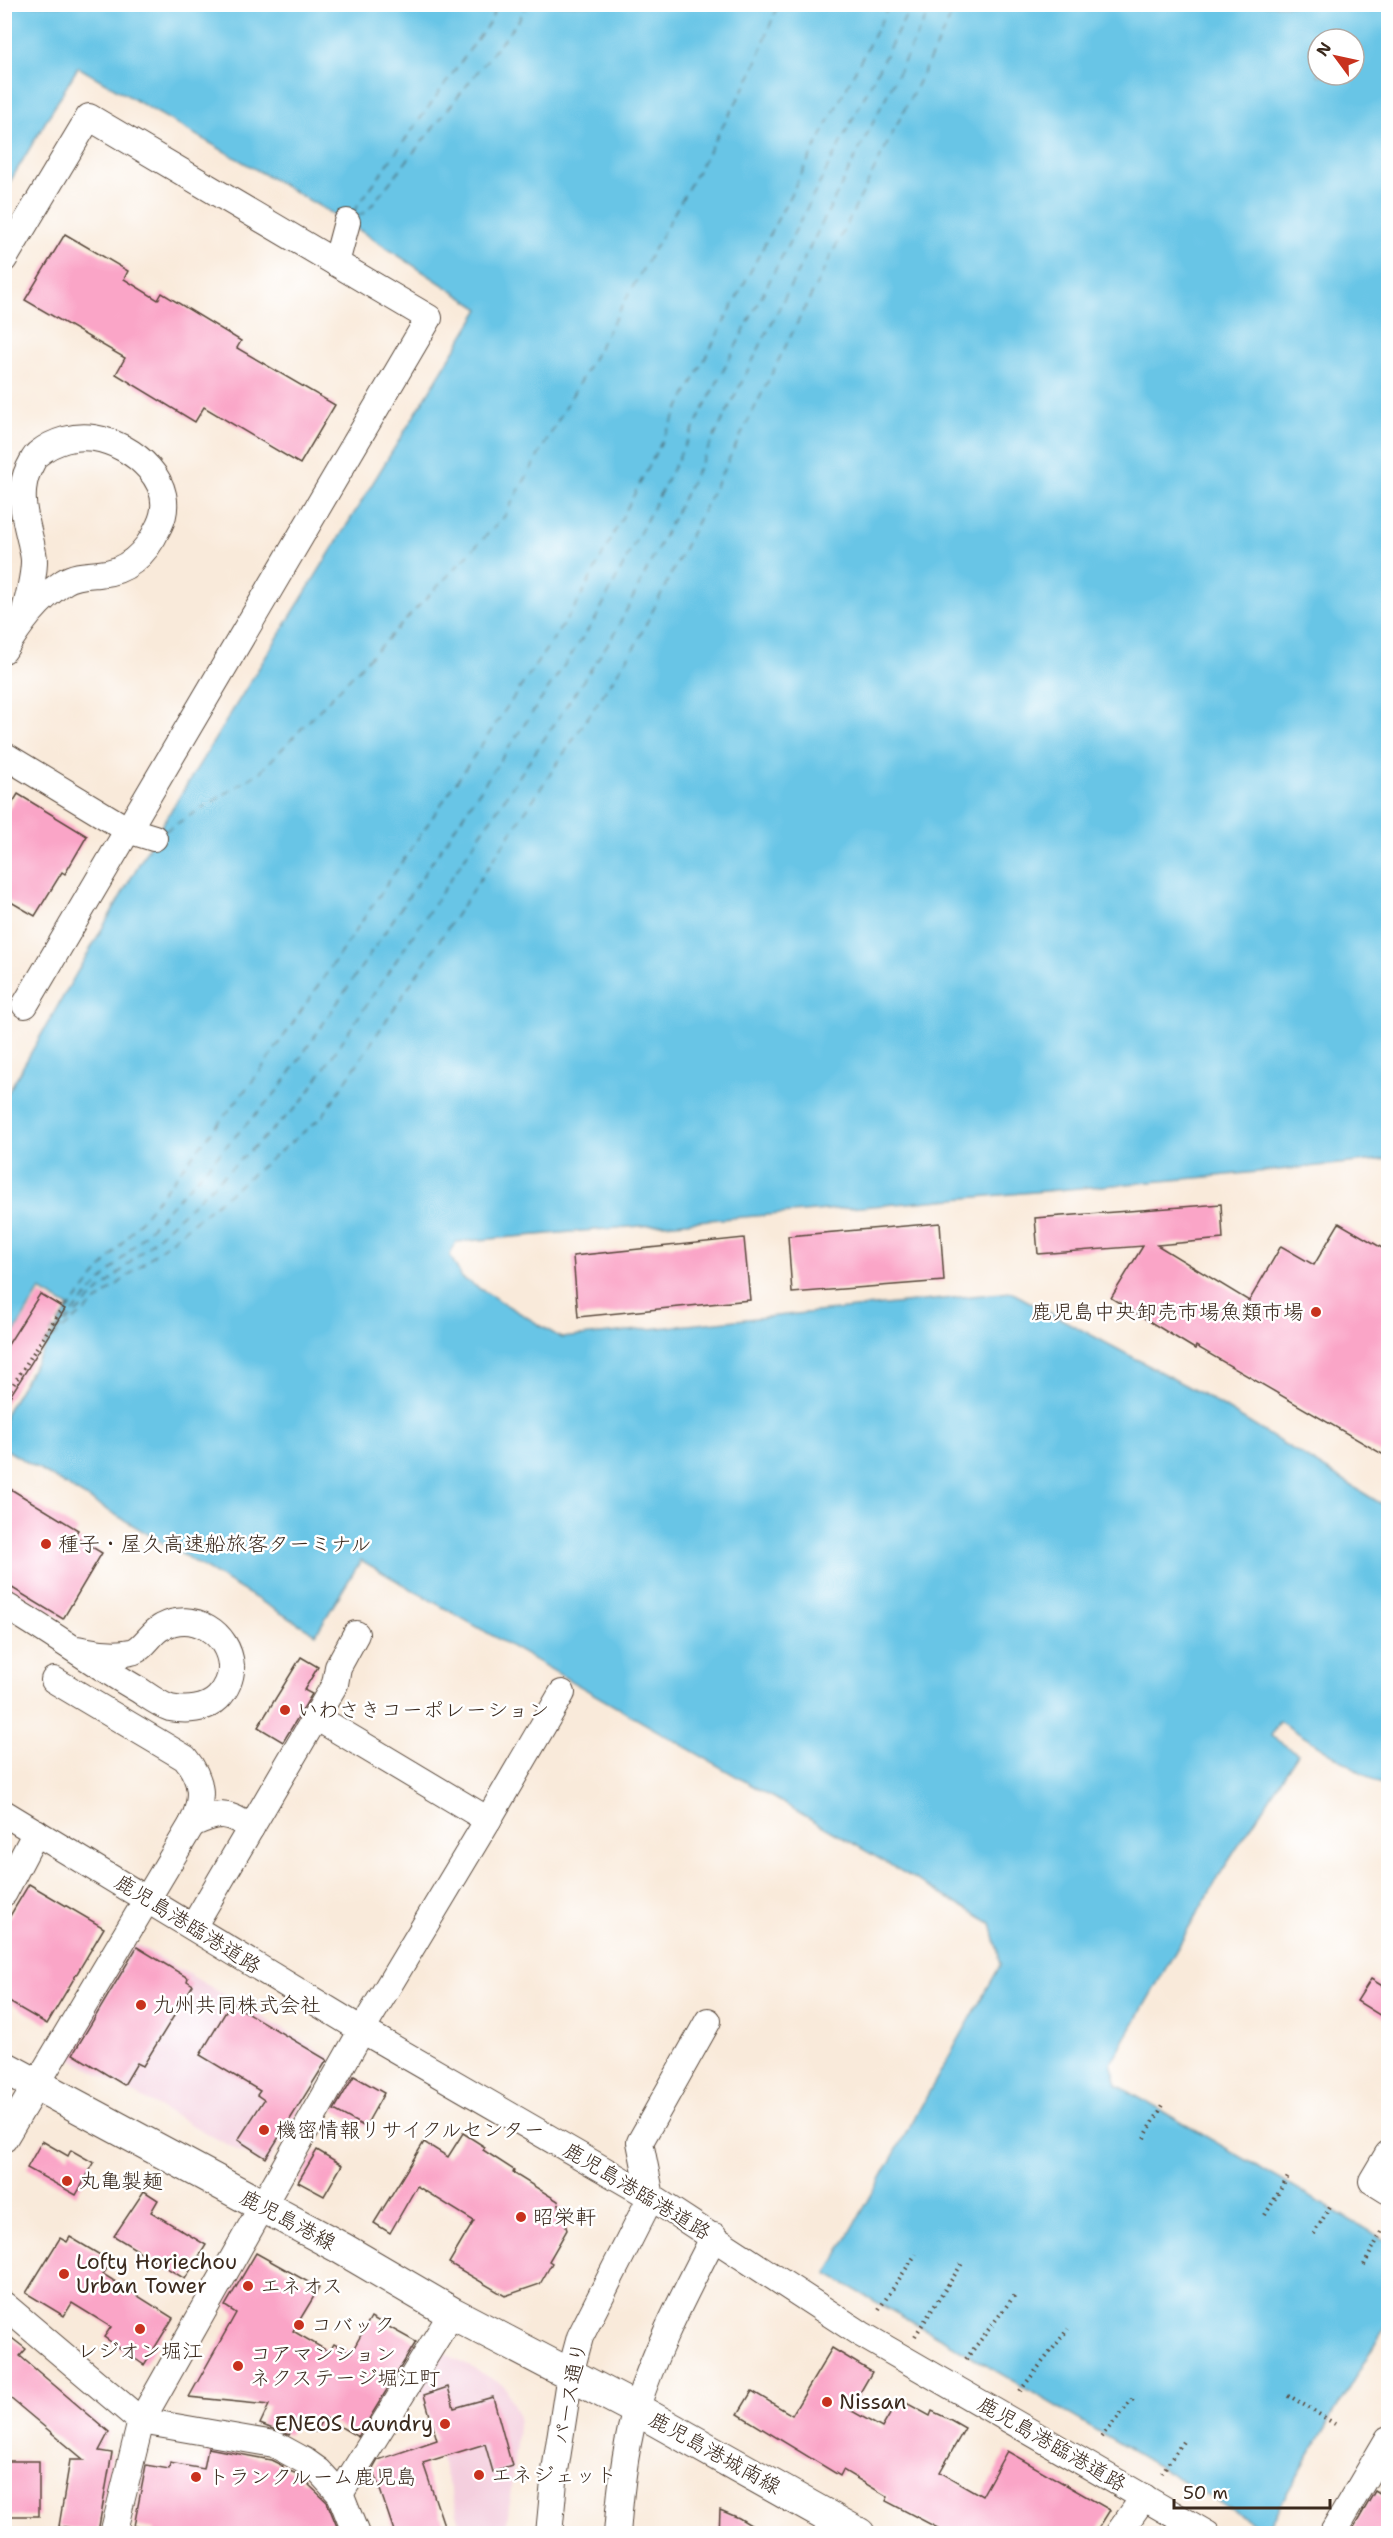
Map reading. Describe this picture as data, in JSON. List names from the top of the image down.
{
  "streets": {
    "main road": ["鹿児島港線", "鹿児島港城南線"],
    "street": ["鹿児島港臨港道路", "パース通り"]
  },
  "crossings": [
    ["鹿児島港臨港道路", "パース通り"],
    ["鹿児島港線", "パース通り"],
    ["鹿児島港線", "鹿児島港城南線"],
    ["パース通り", "鹿児島港城南線"]
  ],
  "places": [
    "鹿児島中央卸売市場魚類市場",
    "種子・屋久高速船旅客ターミナル",
    "いわさきコーポレーション",
    "九州共同株式会社",
    "機密情報リサイクルセンター",
    "丸亀製麺",
    "昭栄軒",
    "Lofty Horiechou Urban Tower",
    "エネオス",
    "コバック",
    "レジオン堀江",
    "コアマンション ネクステージ堀江町",
    "Nissan",
    "ENEOS Laundry",
    "エネジェット",
    "トランクルーム鹿児島"
  ],
  "scale_bar": "50 m",
  "north": "top left"
}
